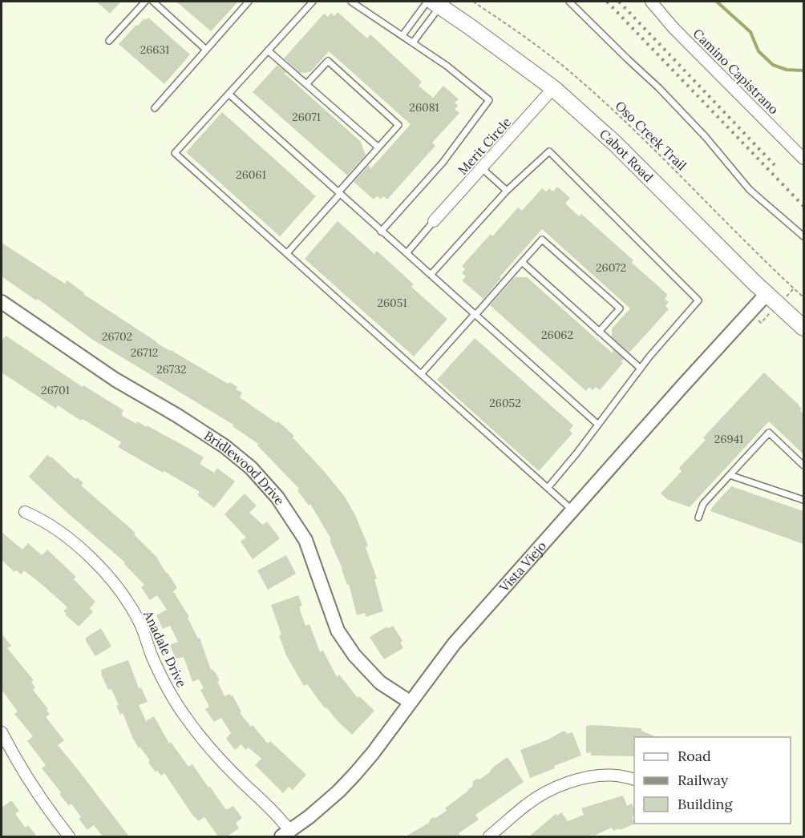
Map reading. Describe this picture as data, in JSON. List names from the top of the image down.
{
  "streets": {
    "main road": ["Cabot Road"],
    "street": [
      "Camino Capistrano",
      "Merit Circle",
      "Bridlewood Drive",
      "Vista Viejo",
      "Anadale Drive"
    ],
    "path": ["Oso Creek Trail"]
  },
  "crossings": [
    ["Merit Circle", "Cabot Road"],
    ["Cabot Road", "Vista Viejo"],
    ["Bridlewood Drive", "Vista Viejo"],
    ["Vista Viejo", "Anadale Drive"]
  ],
  "house_numbers": [
    "26631",
    "26081",
    "26071",
    "26061",
    "26072",
    "26051",
    "26062",
    "26702",
    "26712",
    "26732",
    "26701",
    "26052",
    "26941"
  ],
  "legend": ["Road", "Railway", "Building"]
}
